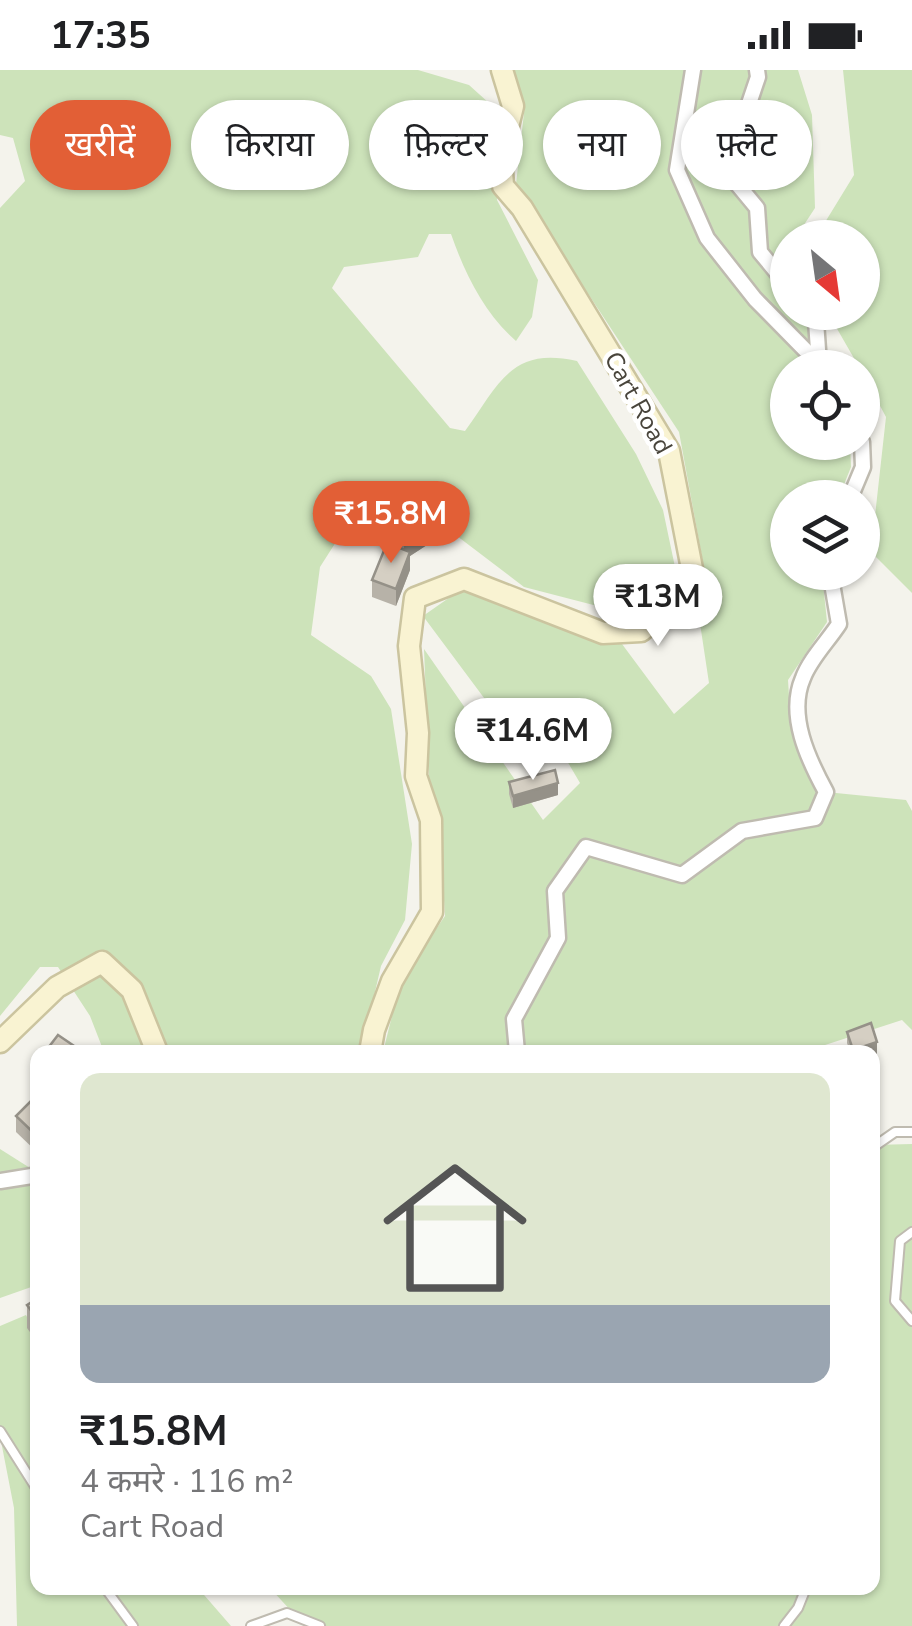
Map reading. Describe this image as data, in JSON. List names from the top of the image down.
{
  "streets": {
    "main road": ["Cart Road"]
  },
  "north": "bottom right",
  "page": {
    "status": "17:35",
    "chip": [
      "खरीदें",
      "किराया",
      "फ़िल्टर",
      "नया",
      "फ़्लैट"
    ],
    "price": ["₹15.8M", "₹13M", "₹14.6M"],
    "list": [
      {
        "name": "₹15.8M",
        "note": "4 कमरे · 116 m² · Cart Road"
      }
    ]
  }
}
